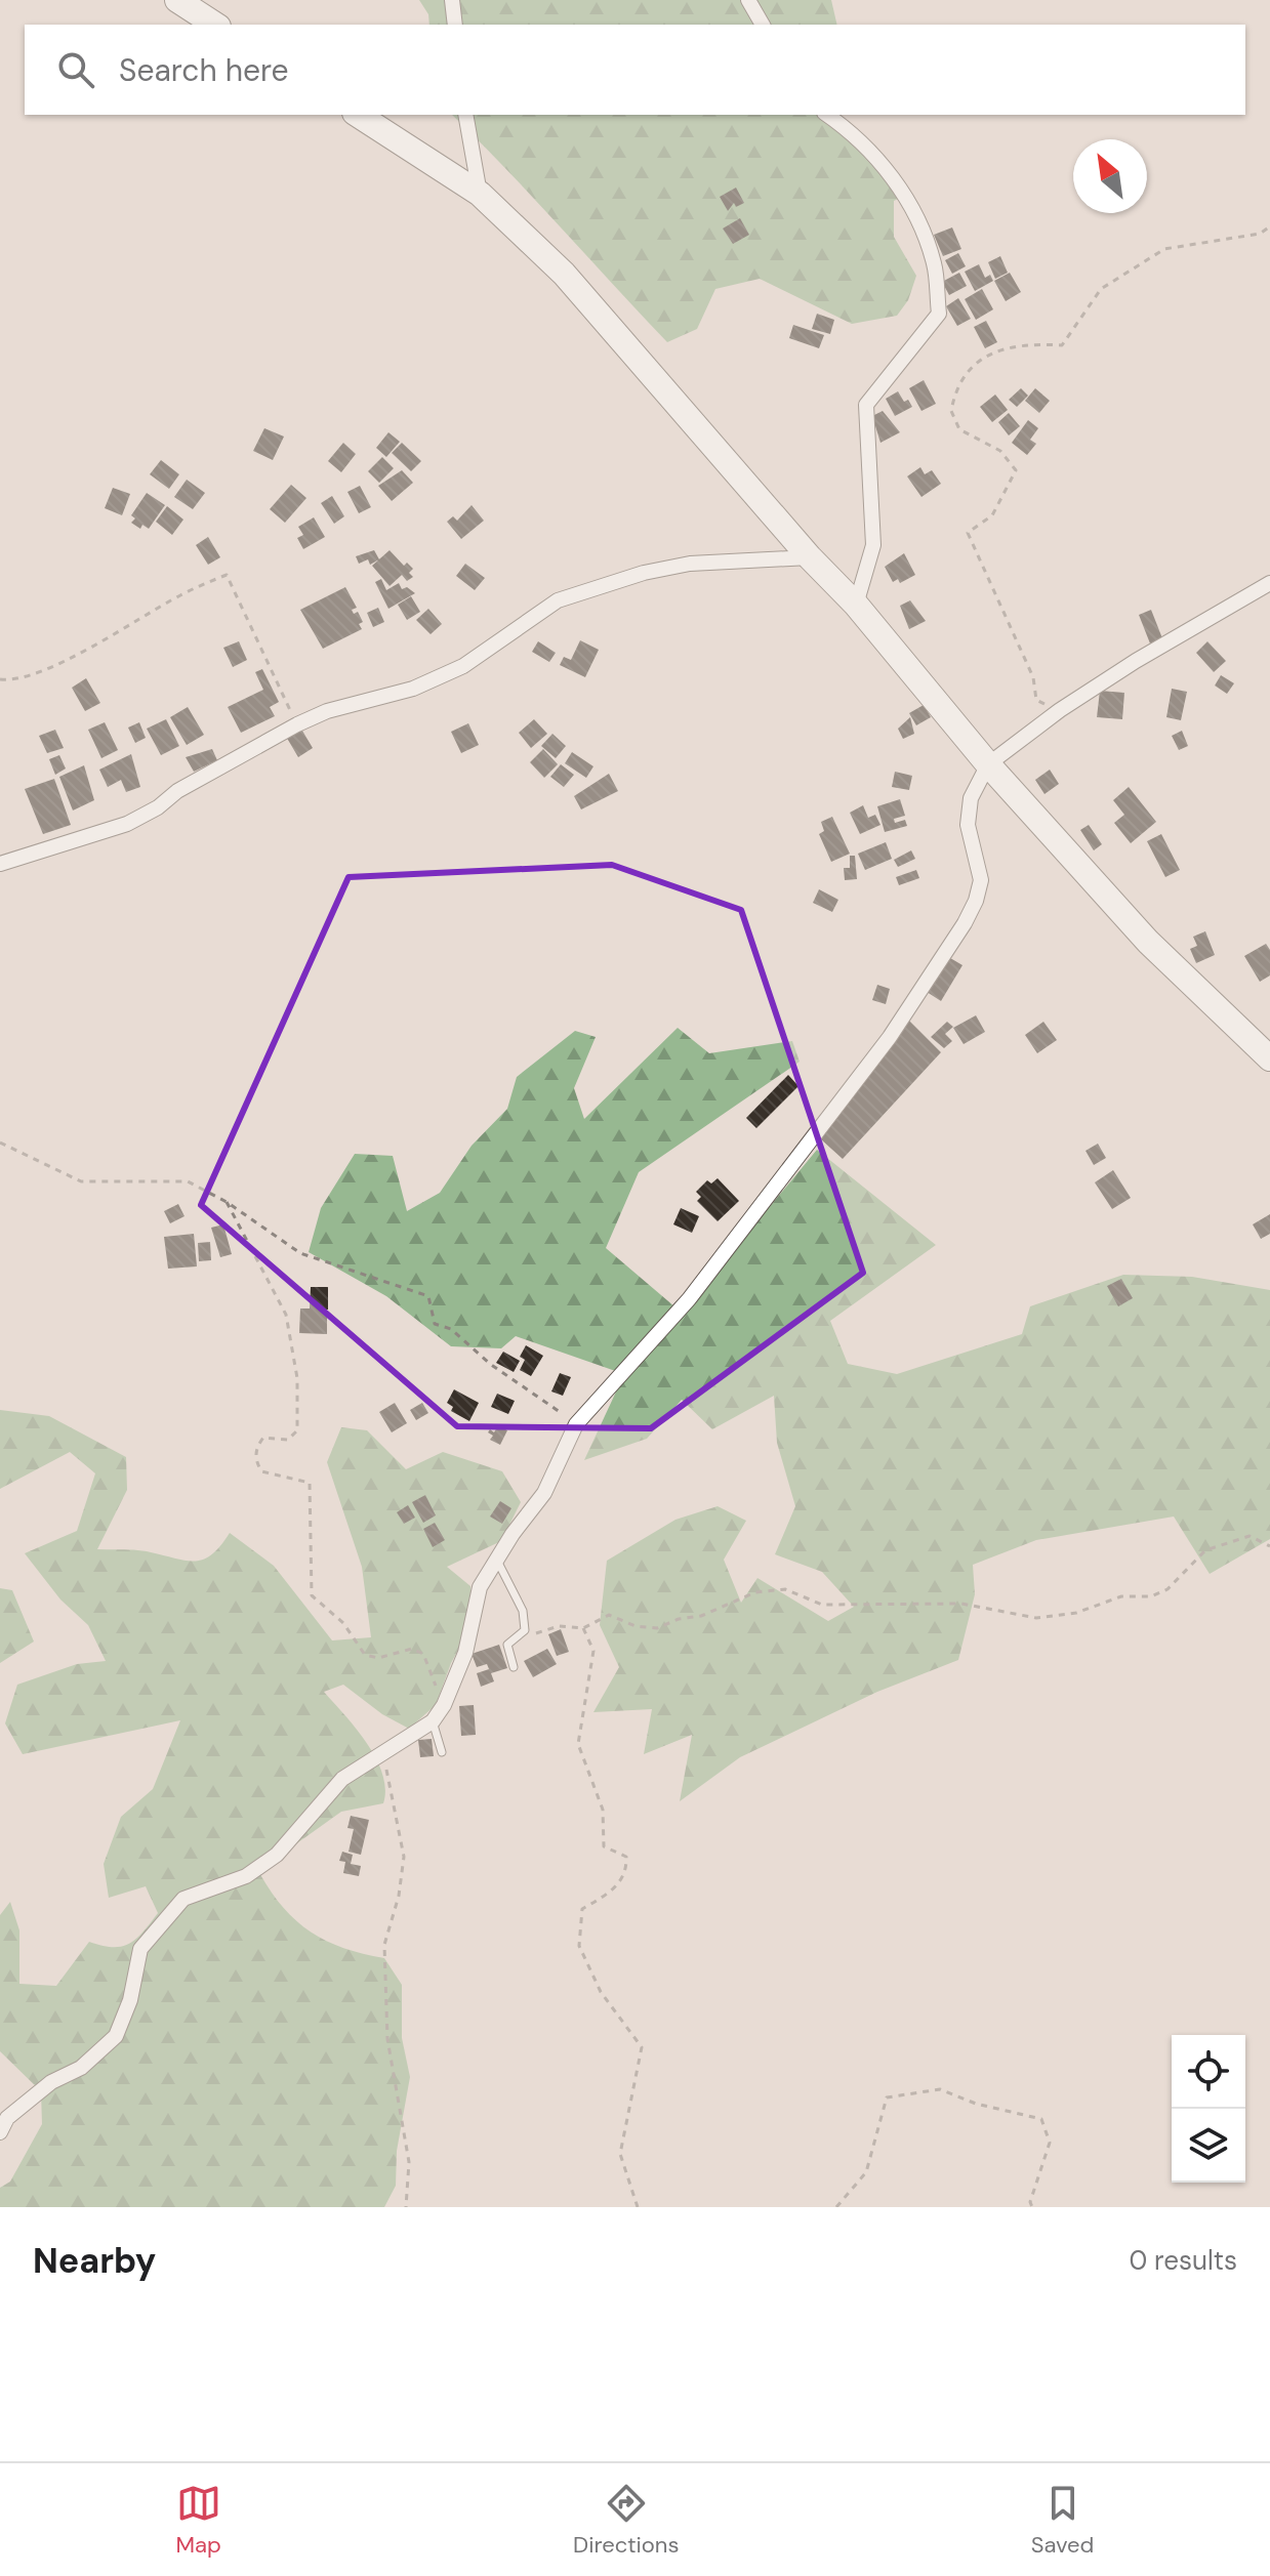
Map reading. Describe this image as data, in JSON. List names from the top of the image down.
{
  "north": "top left",
  "page": {
    "search": "Search here",
    "heading": ["Nearby", "0 results"],
    "nav": ["Map", "Directions", "Saved"]
  }
}
